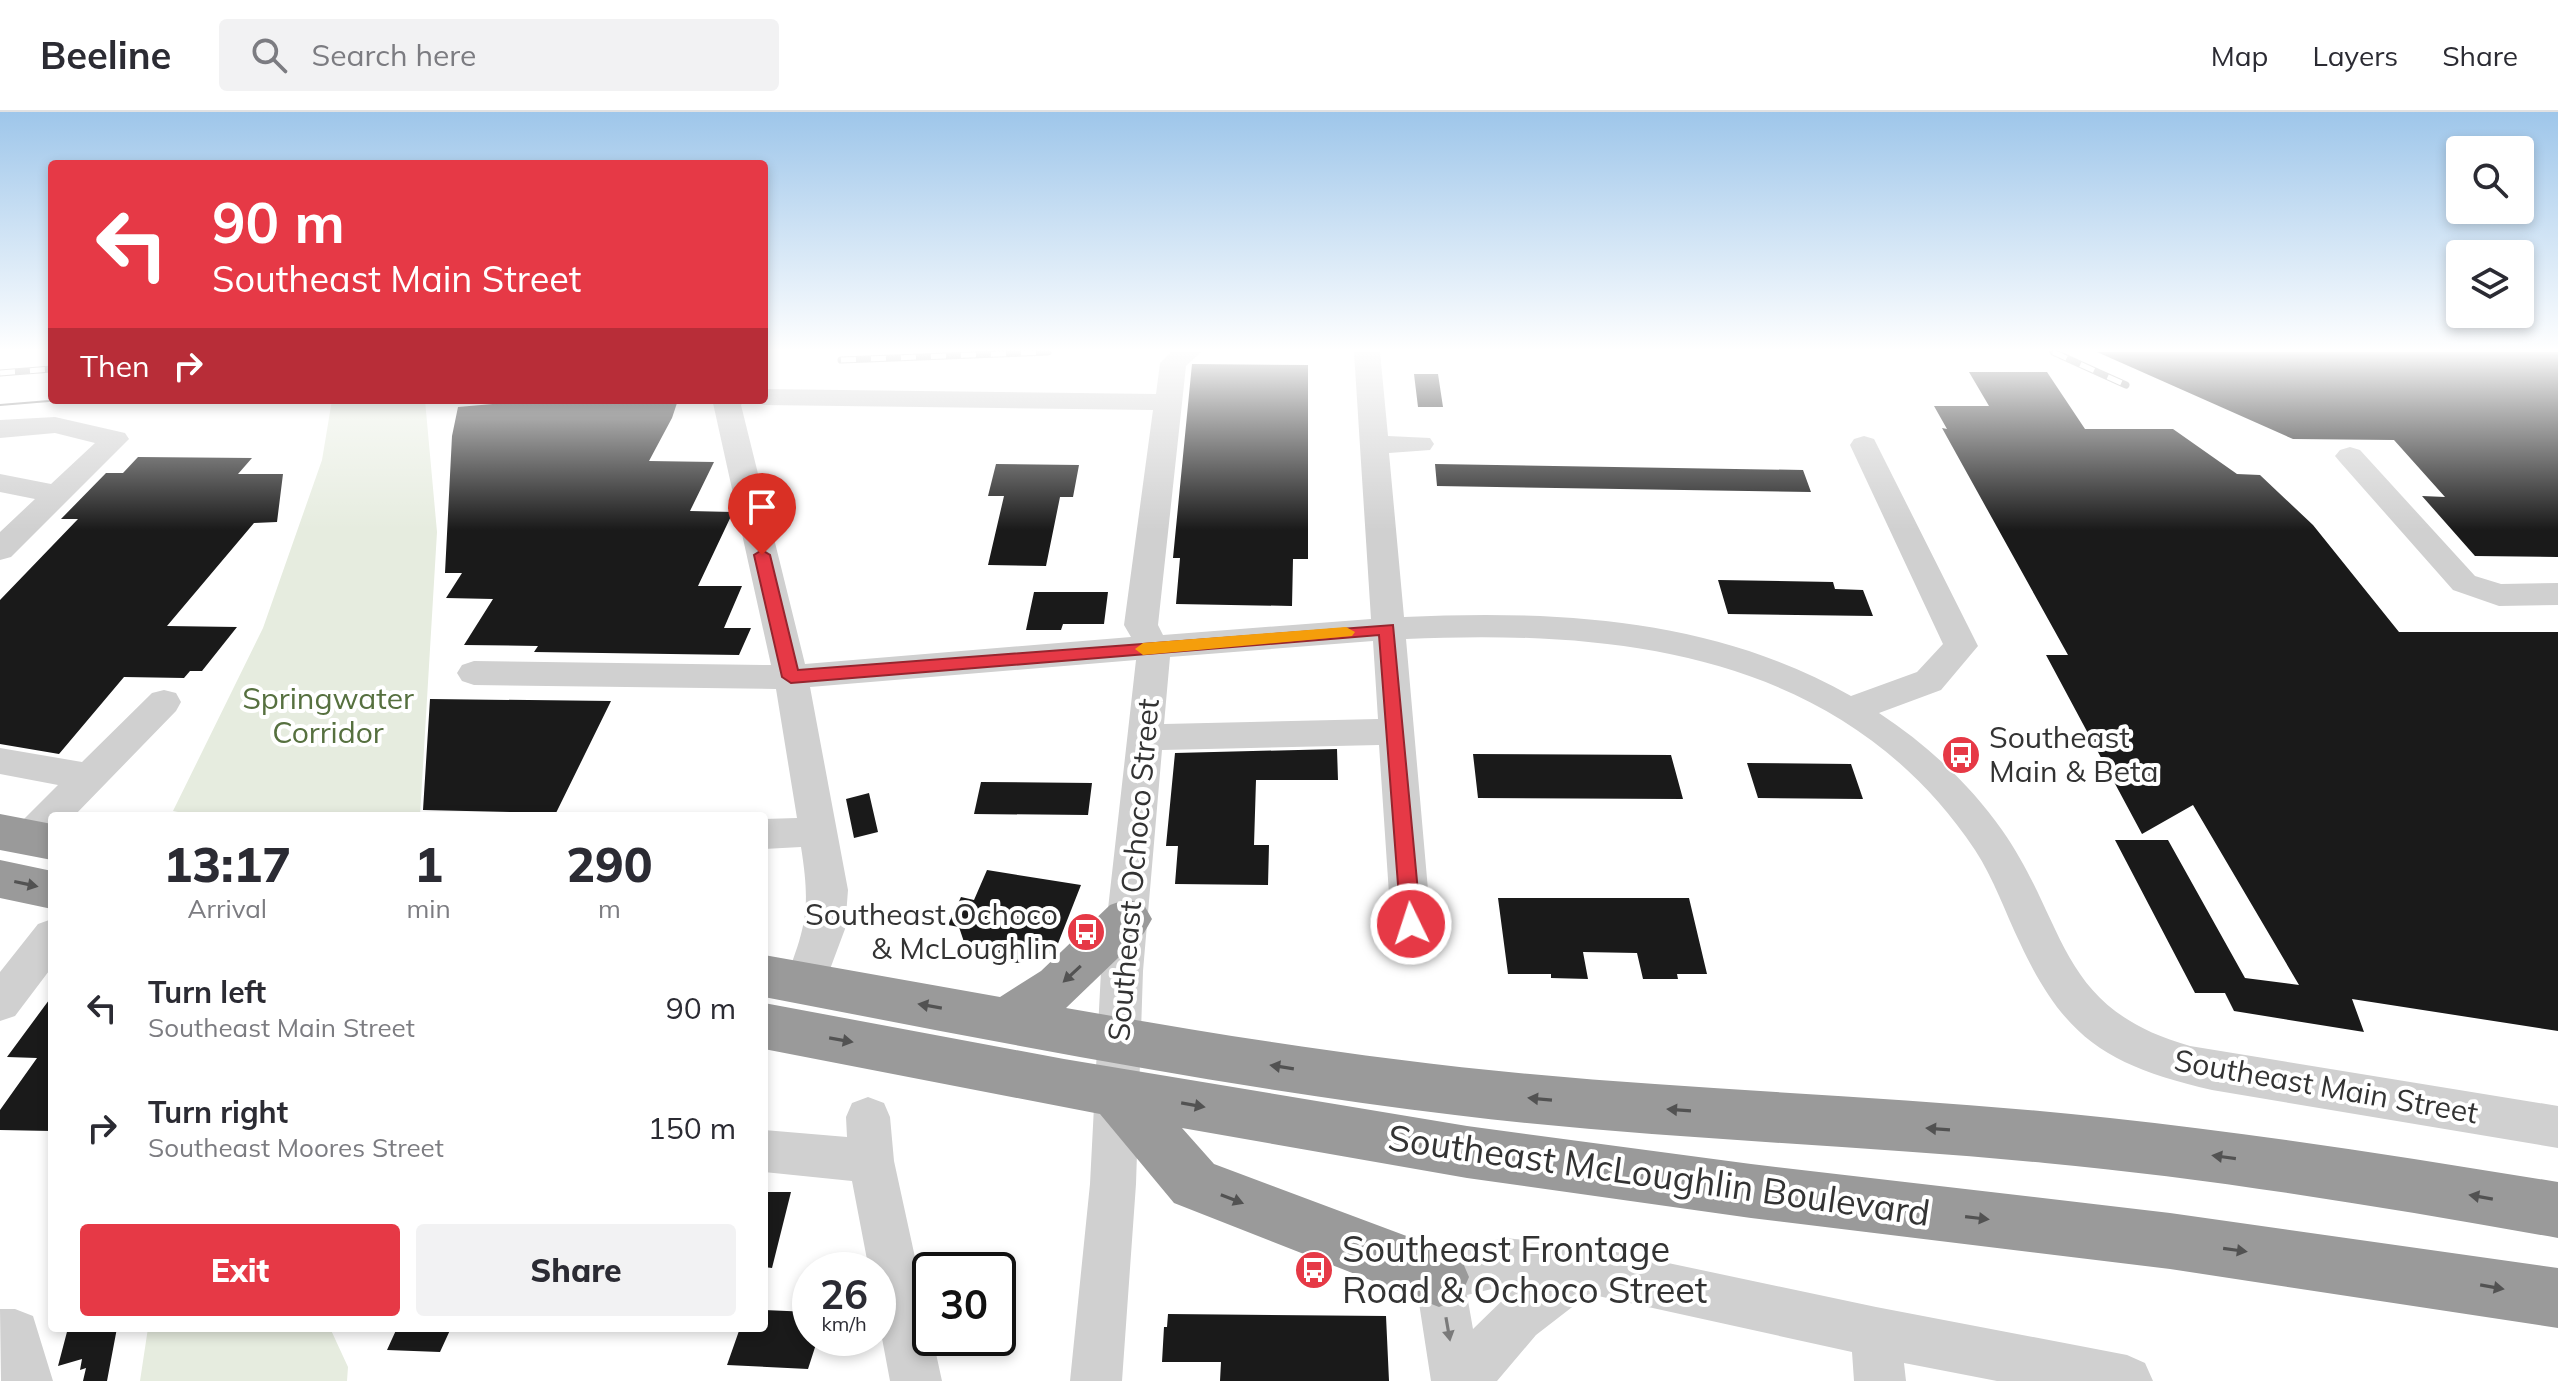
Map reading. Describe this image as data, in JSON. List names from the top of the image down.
{
  "streets": {
    "highway": ["Southeast McLoughlin Boulevard"],
    "street": ["Southeast Ochoco Street", "Southeast Main Street"]
  },
  "crossings": [
    ["Southeast Ochoco Street", "Southeast Main Street"],
    ["Southeast Ochoco Street", "Southeast McLoughlin Boulevard"]
  ],
  "parks": ["Springwater Corridor"],
  "places": {
    "bus stop": ["Southeast Main & Beta", "Southeast Ochoco & McLoughlin", "Southeast Frontage Road & Ochoco Street"]
  },
  "page": {
    "header": "Beeline",
    "search": "Search here",
    "nav": ["Map", "Layers", "Share"],
    "turn": ["90 m", "Southeast Main Street"],
    "then": "Then",
    "eta": [
      "13:17",
      "Arrival",
      "1",
      "min",
      "290",
      "m"
    ],
    "list": [
      {
        "name": "Turn left",
        "note": "Southeast Main Street",
        "value": "90 m"
      },
      {
        "name": "Turn right",
        "note": "Southeast Moores Street",
        "value": "150 m"
      }
    ],
    "buttons": ["Exit", "Share"],
    "speed": "26 km/h",
    "limit": "30"
  }
}
